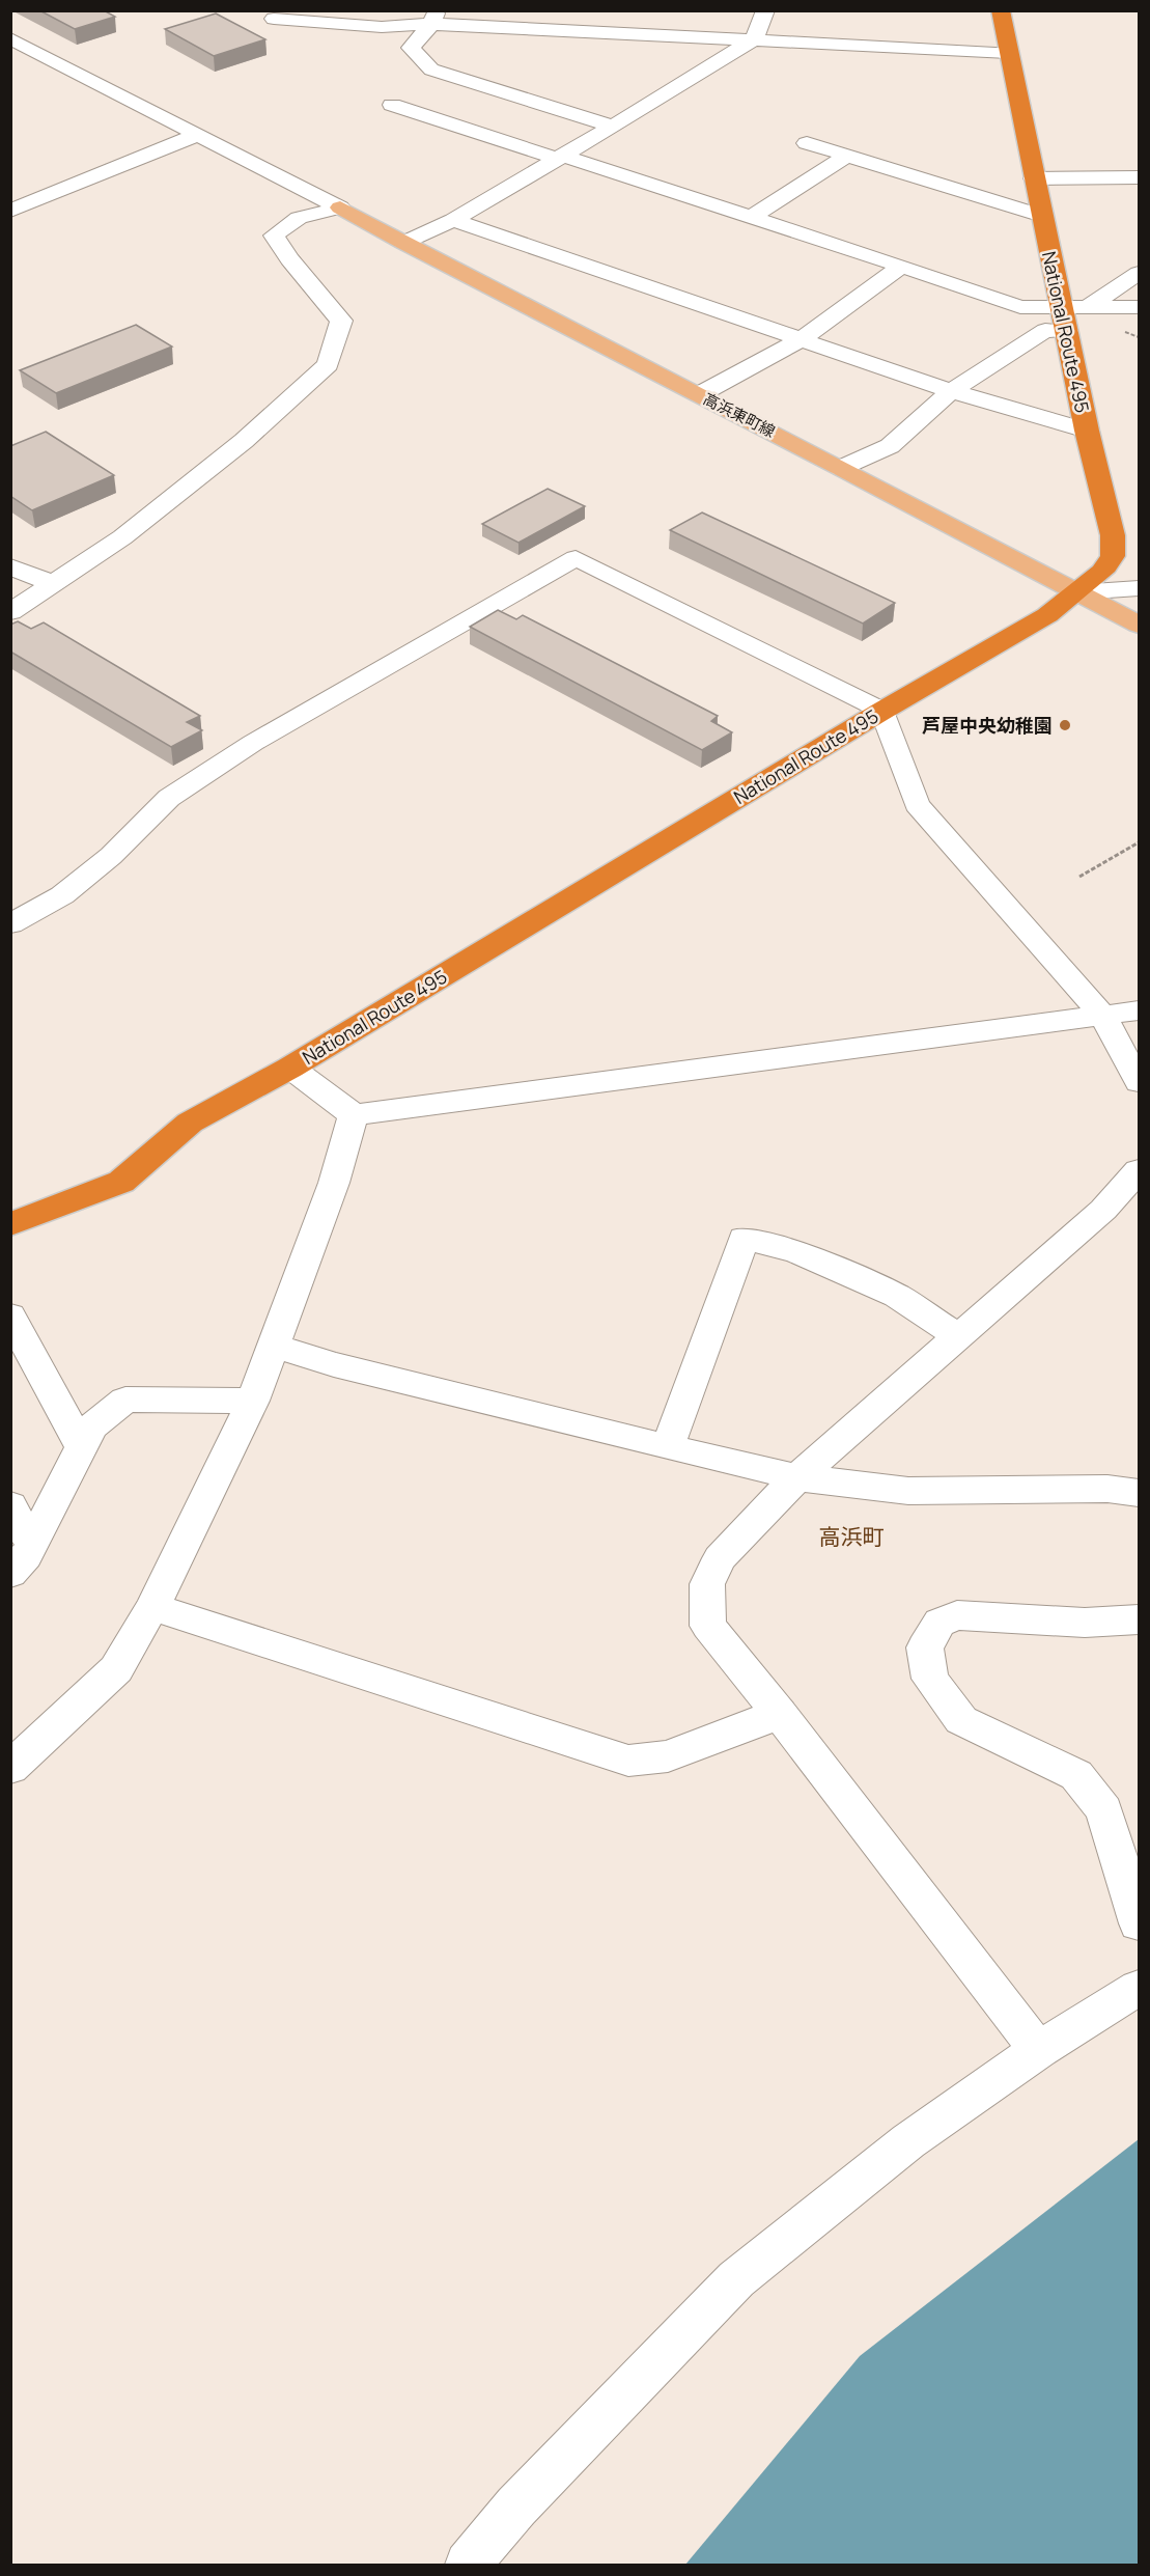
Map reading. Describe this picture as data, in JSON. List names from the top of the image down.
{
  "streets": {
    "highway": ["National Route 495"],
    "main road": ["高浜東町線"]
  },
  "crossings": [
    ["National Route 495", "高浜東町線"]
  ],
  "districts": ["高浜町"],
  "places": ["芦屋中央幼稚園"]
}
